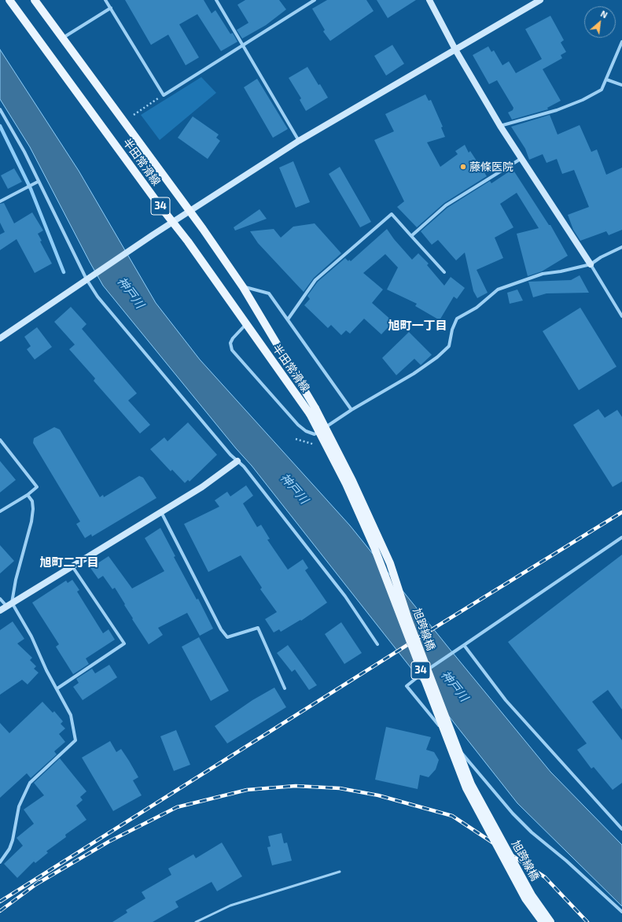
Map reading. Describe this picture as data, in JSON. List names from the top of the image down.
{
  "streets": {
    "main road": ["半田常滑線", "34", "旭跨線橋"]
  },
  "crossings": [
    ["半田常滑線", "旭跨線橋"]
  ],
  "districts": ["旭町一丁目", "旭町二丁目"],
  "water": ["神戸川"],
  "places": ["藤條医院"],
  "north": "top right"
}
